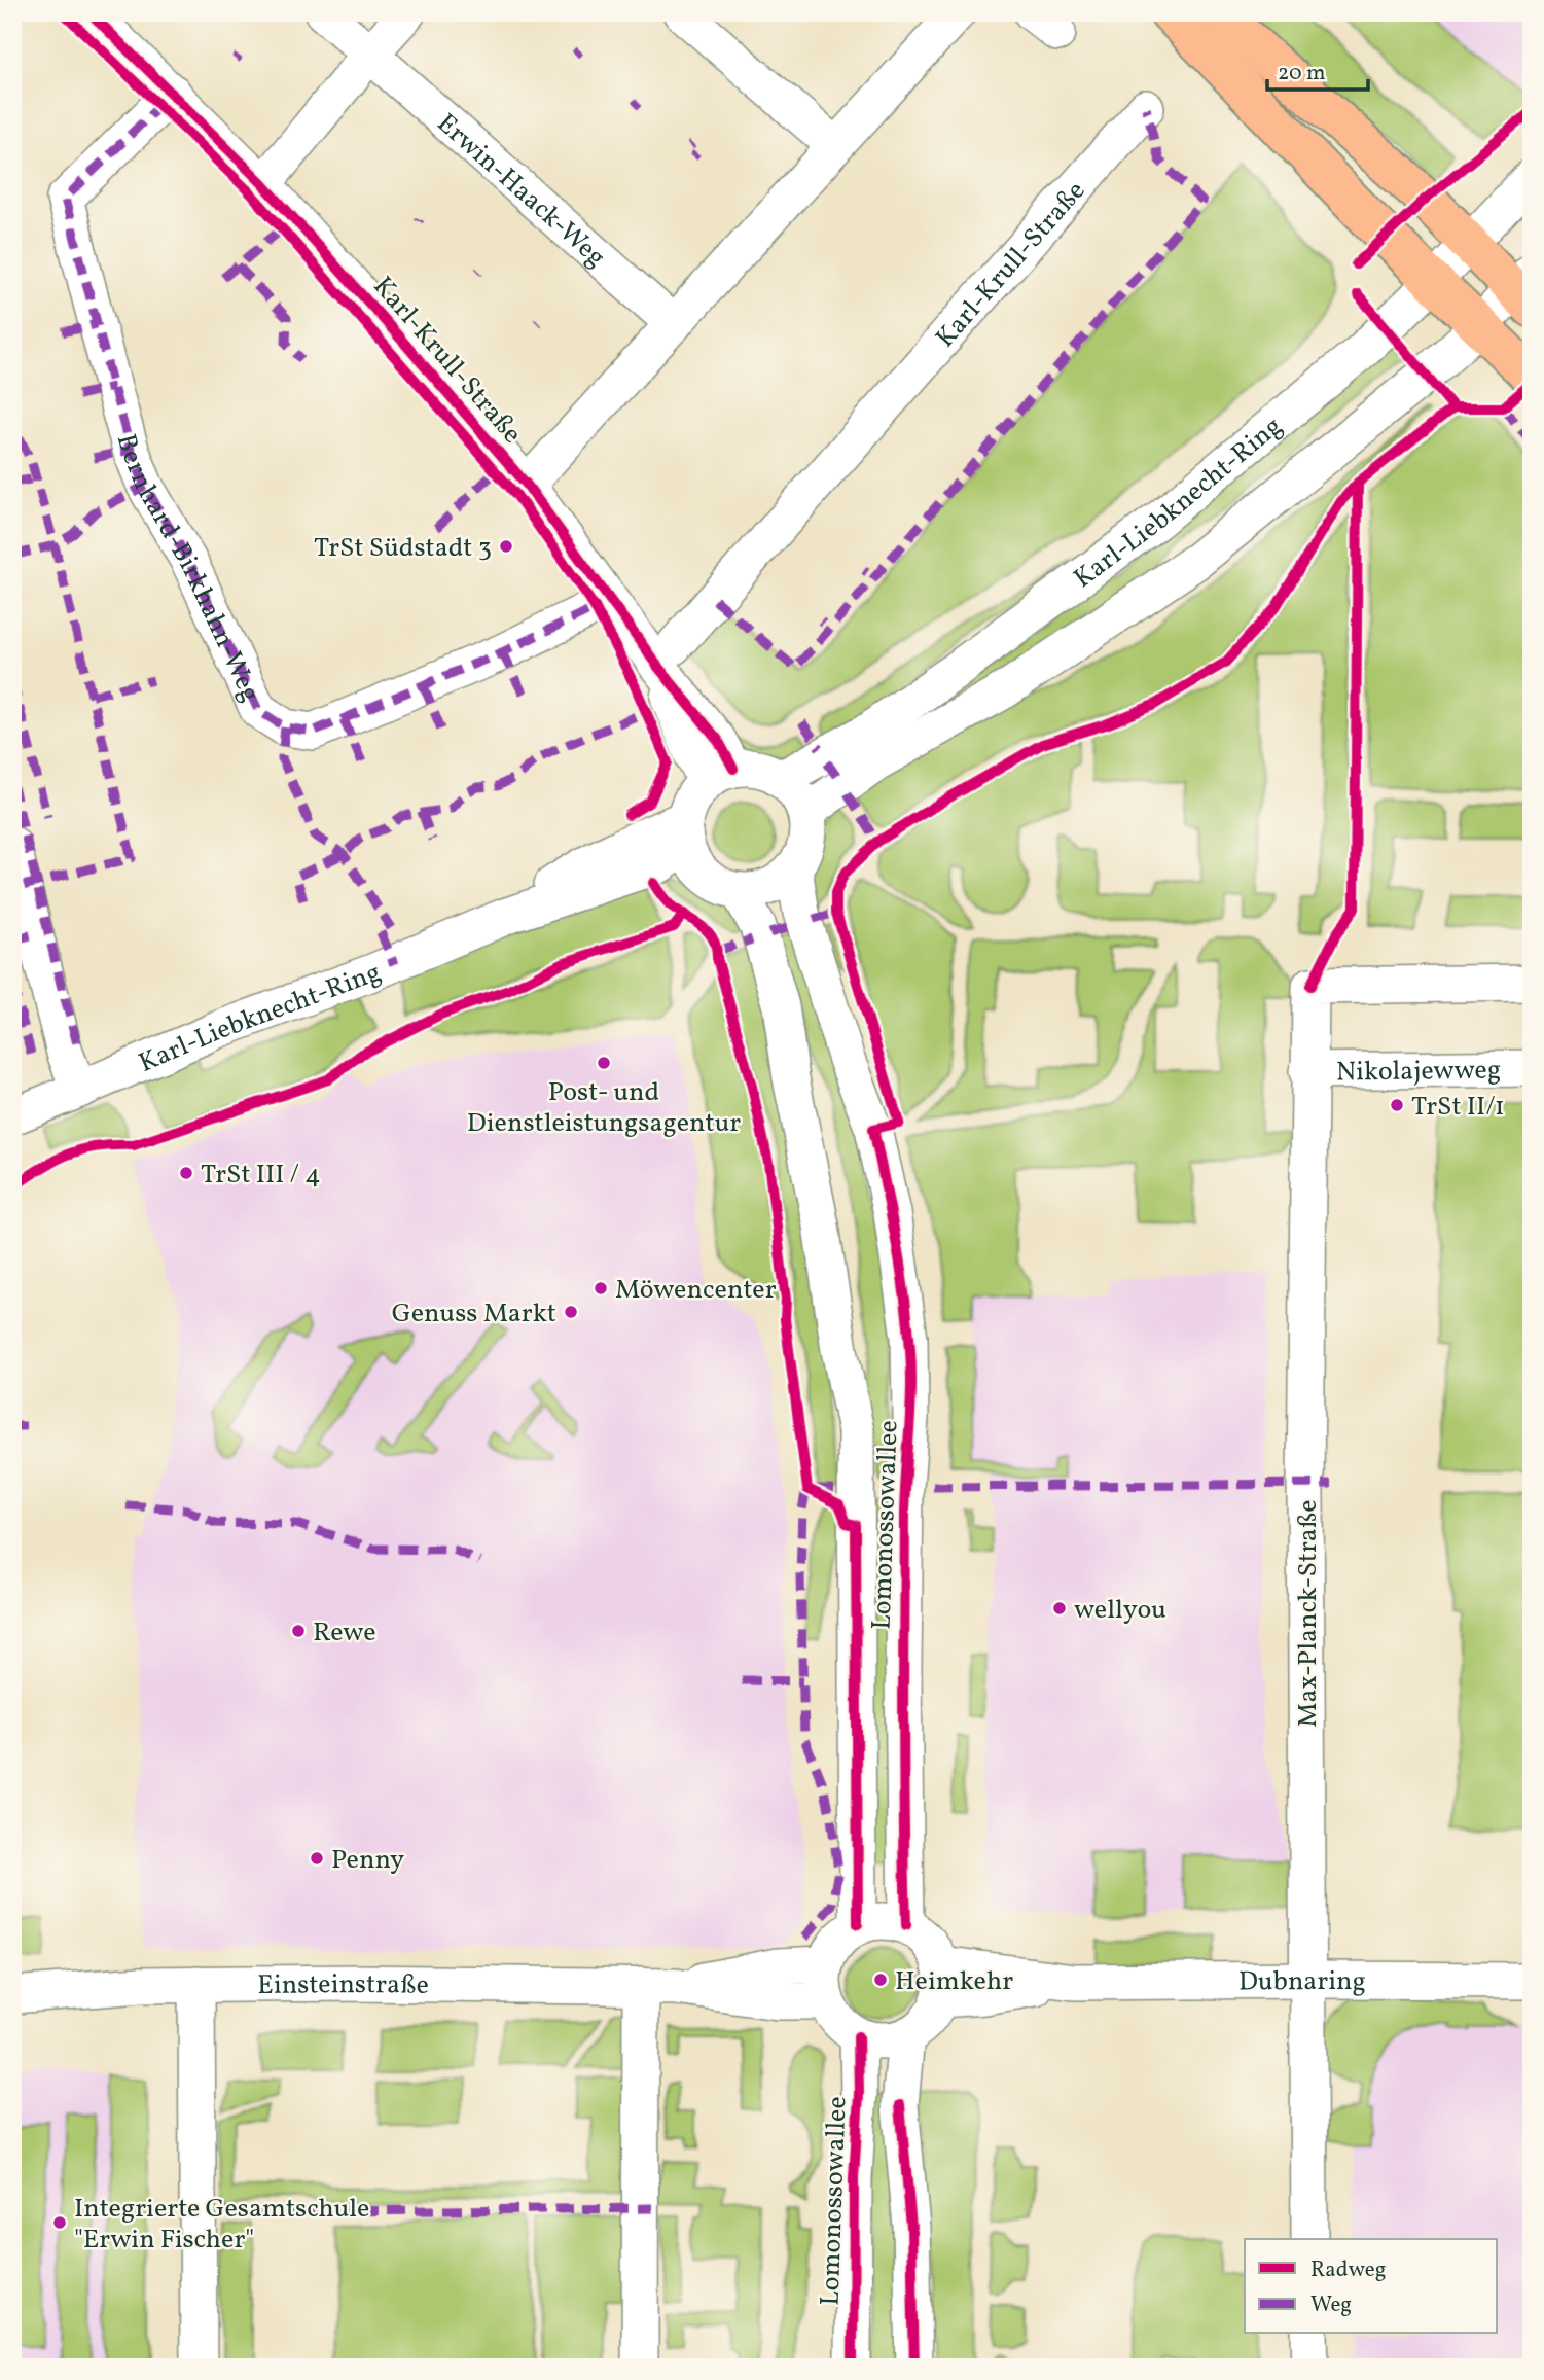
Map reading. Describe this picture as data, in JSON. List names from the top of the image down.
{
  "streets": {
    "street": [
      "Erwin-Haack-Weg",
      "Karl-Krull-Straße",
      "Karl-Liebknecht-Ring",
      "Bernhard-Birkhahn-Weg",
      "Nikolajewweg",
      "Lomonossowallee",
      "Max-Planck-Straße",
      "Dubnaring",
      "Einsteinstraße"
    ]
  },
  "crossings": [
    ["Erwin-Haack-Weg", "Karl-Krull-Straße"],
    ["Karl-Krull-Straße", "Karl-Liebknecht-Ring"],
    ["Karl-Krull-Straße", "Bernhard-Birkhahn-Weg"],
    ["Karl-Krull-Straße", "Lomonossowallee"],
    ["Karl-Liebknecht-Ring", "Lomonossowallee"],
    ["Nikolajewweg", "Max-Planck-Straße"],
    ["Lomonossowallee", "Dubnaring"],
    ["Lomonossowallee", "Einsteinstraße"],
    ["Max-Planck-Straße", "Dubnaring"],
    ["Dubnaring", "Einsteinstraße"]
  ],
  "places": [
    "TrSt Südstadt 3",
    "Post- und Dienstleistungsagentur",
    "TrSt II/1",
    "TrSt III / 4",
    "Möwencenter",
    "Genuss Markt",
    "wellyou",
    "Rewe",
    "Penny",
    "Heimkehr",
    "Integrierte Gesamtschule \"Erwin Fischer\""
  ],
  "legend": ["Radweg", "Weg"],
  "scale_bar": "20 m"
}
